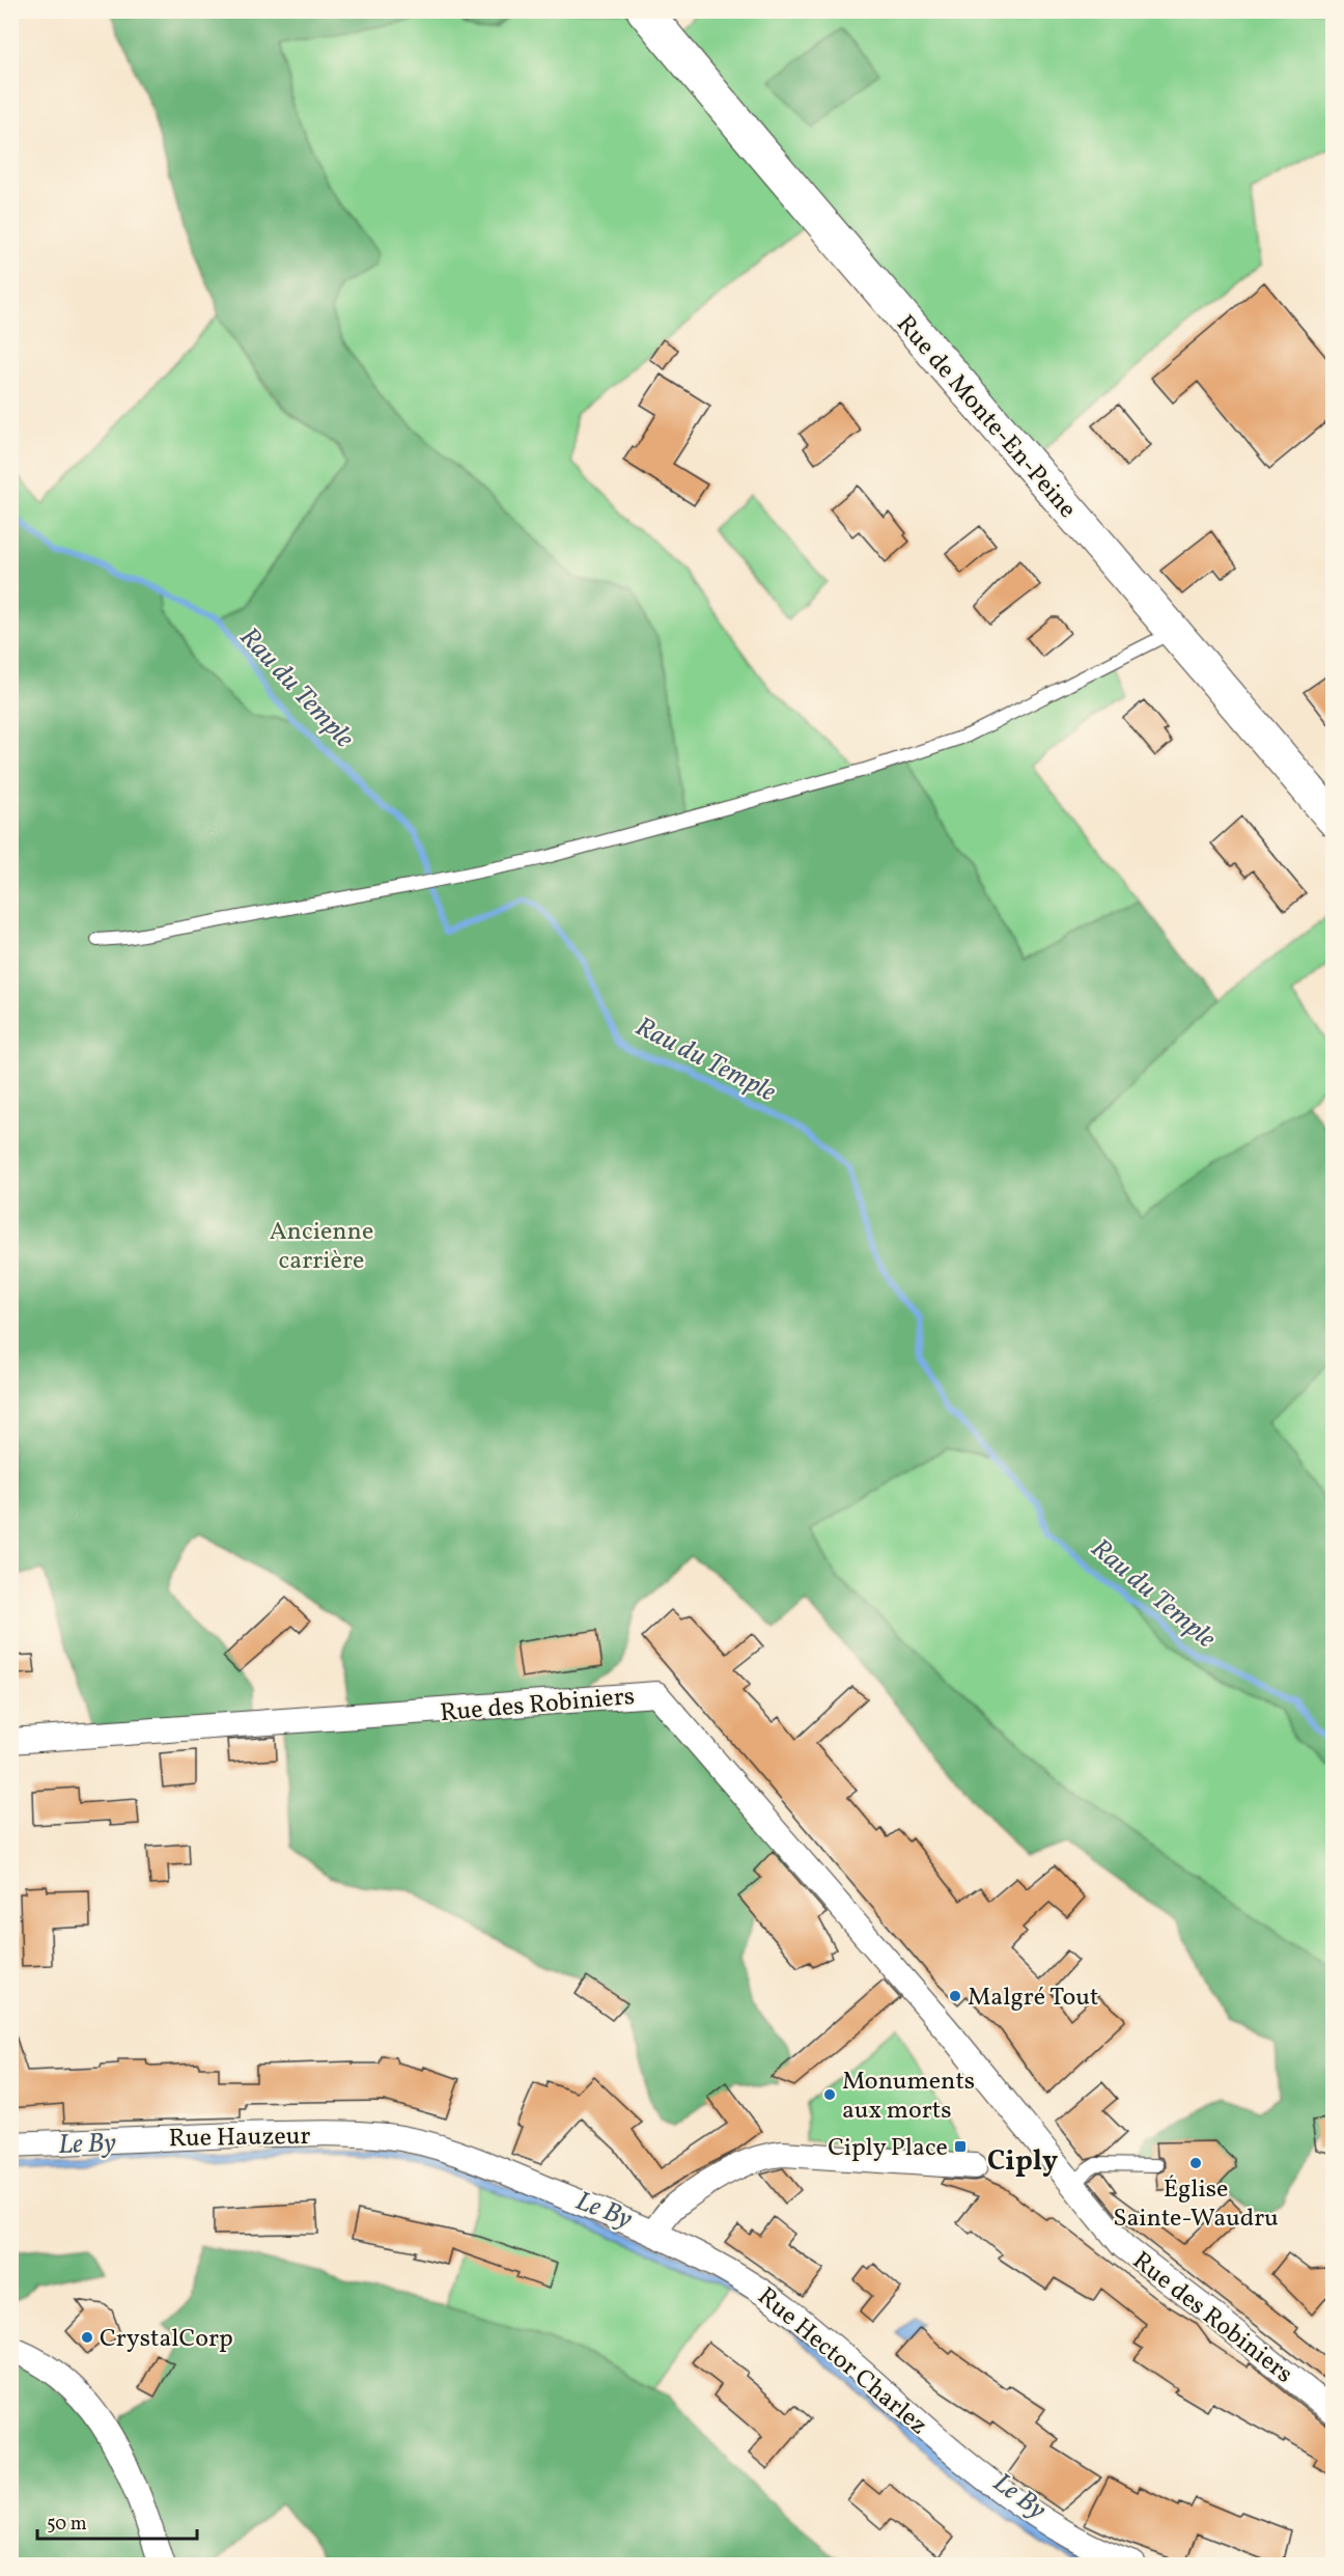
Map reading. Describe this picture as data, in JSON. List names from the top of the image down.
{
  "streets": {
    "main road": ["Rue de Monte-En-Peine"],
    "street": ["Rue des Robiniers", "Rue Hauzeur", "Rue Hector Charlez"]
  },
  "crossings": [
    ["Rue Hauzeur", "Rue Hector Charlez"]
  ],
  "districts": ["Ciply"],
  "water": ["Rau du Temple", "Le By"],
  "parks": ["Ancienne carrière"],
  "places": {
    "other": [
      "Malgré Tout",
      "Monuments aux morts",
      "Église Sainte-Waudru",
      "CrystalCorp"
    ],
    "transit": ["Ciply Place"]
  },
  "scale_bar": "50 m"
}
